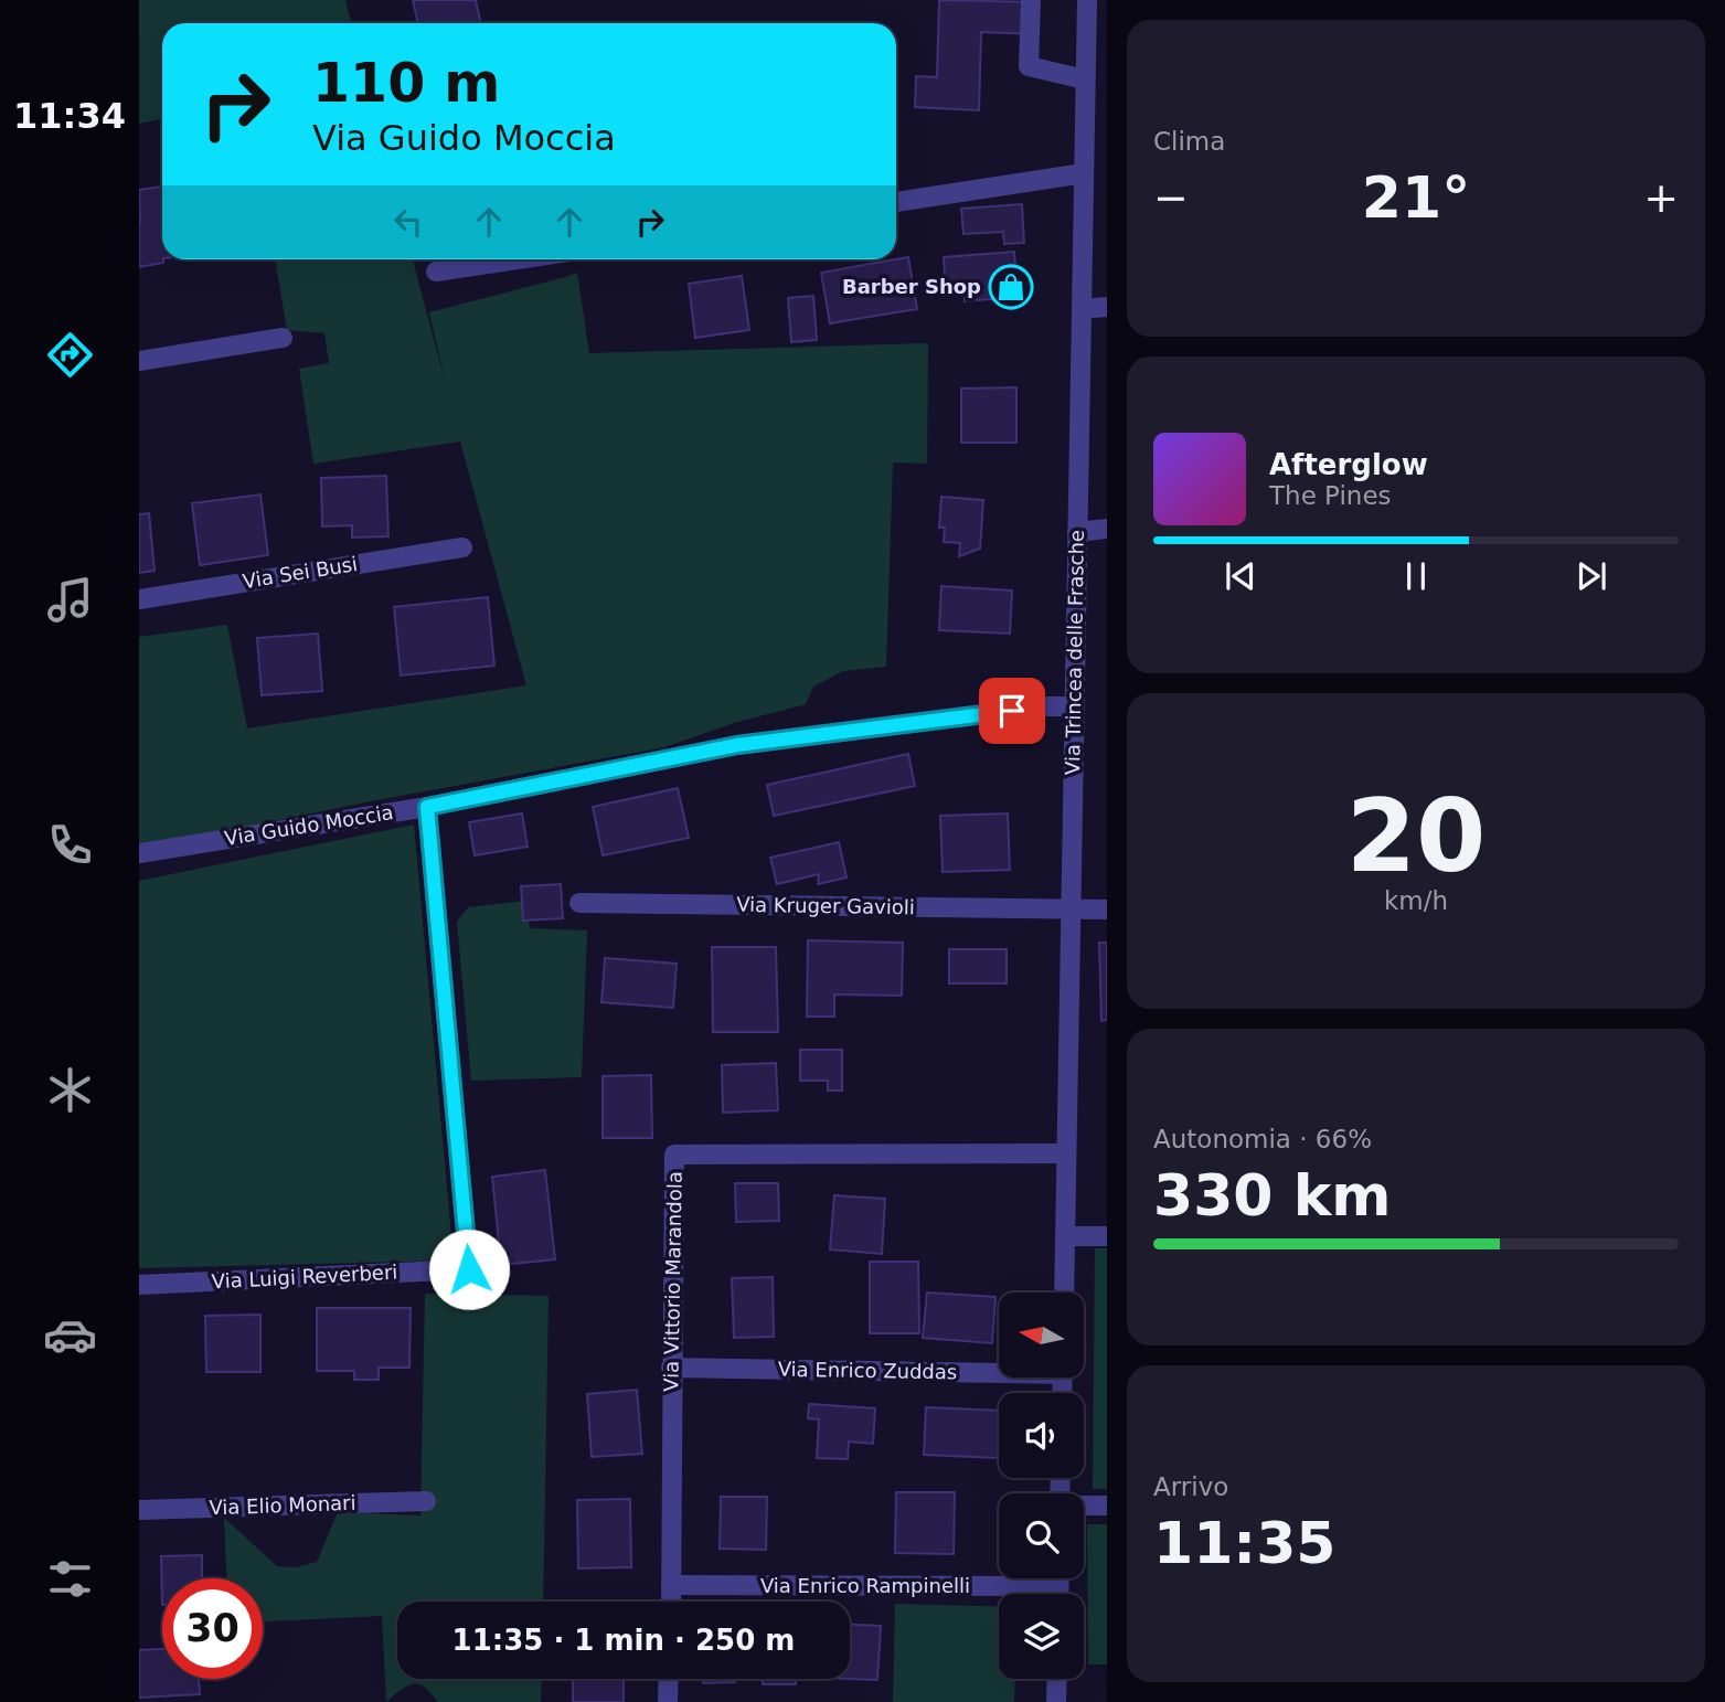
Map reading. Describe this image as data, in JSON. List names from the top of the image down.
{
  "streets": {
    "street": [
      "Via Sei Busi",
      "Via Trincea delle Frasche",
      "Via Guido Moccia",
      "Via Kruger Gavioli",
      "Via Luigi Reverberi",
      "Via Vittorio Marandola",
      "Via Enrico Zuddas",
      "Via Elio Monari",
      "Via Enrico Rampinelli"
    ]
  },
  "crossings": [
    ["Via Trincea delle Frasche", "Via Guido Moccia"],
    ["Via Trincea delle Frasche", "Via Kruger Gavioli"],
    ["Via Trincea delle Frasche", "Via Vittorio Marandola"],
    ["Via Guido Moccia", "Via Luigi Reverberi"],
    ["Via Vittorio Marandola", "Via Enrico Zuddas"],
    ["Via Vittorio Marandola", "Via Enrico Rampinelli"]
  ],
  "places": {
    "shop": ["Barber Shop"]
  },
  "north": "left",
  "page": {
    "tabs": "11:34",
    "tile": [
      "Clima",
      ["20", "km/h"],
      ["Autonomia · 66%", "330 km"],
      ["Arrivo", "11:35"]
    ],
    "turn": ["110 m", "Via Guido Moccia"],
    "heat": ["−", "21°", "+"],
    "song": ["Afterglow", "The Pines"],
    "limit": "30",
    "trip": "11:35 · 1 min · 250 m"
  }
}
